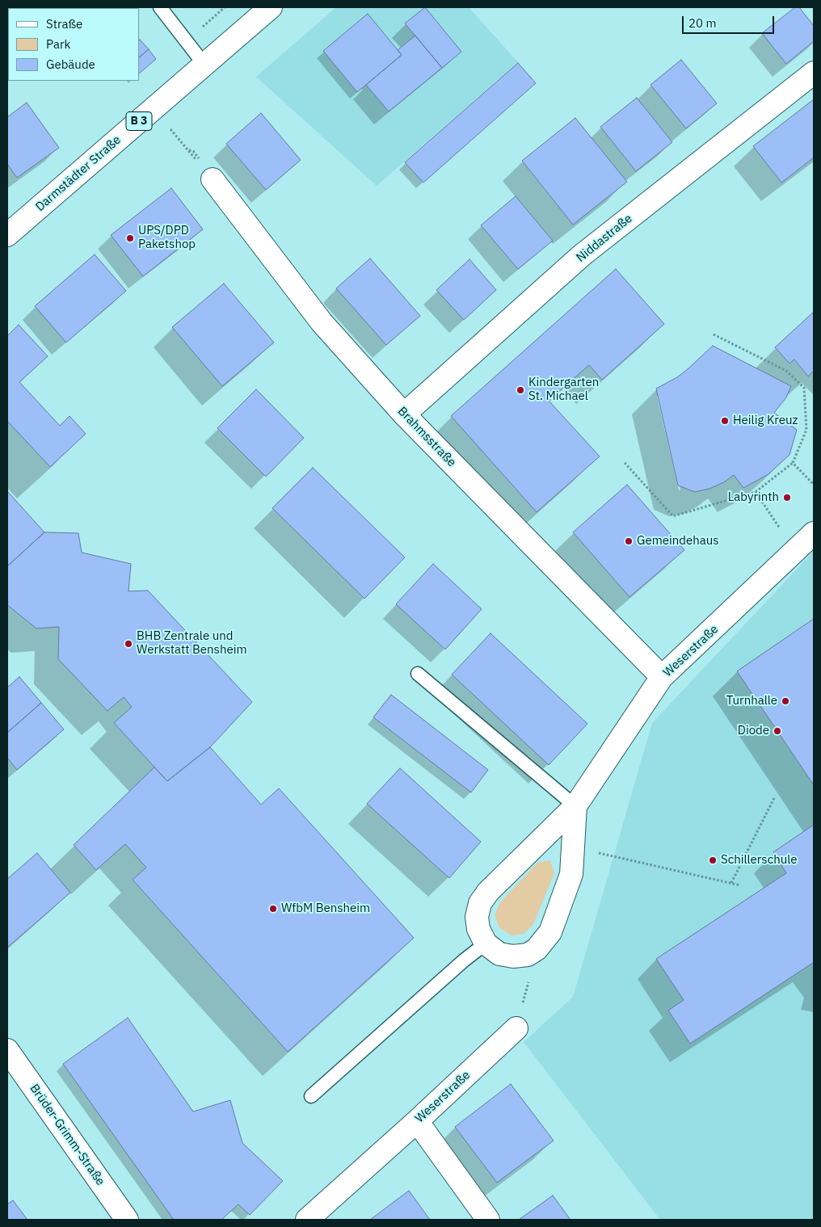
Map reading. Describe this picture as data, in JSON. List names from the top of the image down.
{
  "streets": {
    "street": [
      "B 3",
      "Darmstädter Straße",
      "Niddastraße",
      "Brahmsstraße",
      "Weserstraße",
      "Brüder-Grimm-Straße"
    ]
  },
  "crossings": [
    ["Niddastraße", "Brahmsstraße"],
    ["Brahmsstraße", "Weserstraße"]
  ],
  "places": [
    "UPS/DPD Paketshop",
    "Kindergarten St. Michael",
    "Heilig Kreuz",
    "Labyrinth",
    "Gemeindehaus",
    "BHB Zentrale und Werkstatt Bensheim",
    "Turnhalle",
    "Diode",
    "Schillerschule",
    "WfbM Bensheim"
  ],
  "legend": ["Straße", "Park", "Gebäude"],
  "scale_bar": "20 m"
}
